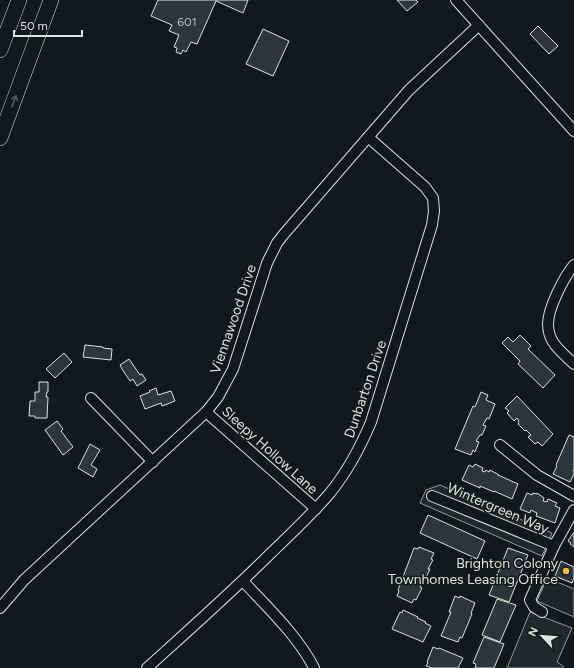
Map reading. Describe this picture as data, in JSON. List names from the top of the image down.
{
  "streets": {
    "street": [
      "Viennawood Drive",
      "Dunbarton Drive",
      "Sleepy Hollow Lane",
      "Wintergreen Way"
    ]
  },
  "crossings": [
    ["Viennawood Drive", "Dunbarton Drive"],
    ["Viennawood Drive", "Sleepy Hollow Lane"],
    ["Dunbarton Drive", "Sleepy Hollow Lane"]
  ],
  "places": ["Brighton Colony Townhomes Leasing Office"],
  "house_numbers": ["601"],
  "scale_bar": "50 m",
  "north": "top left"
}
